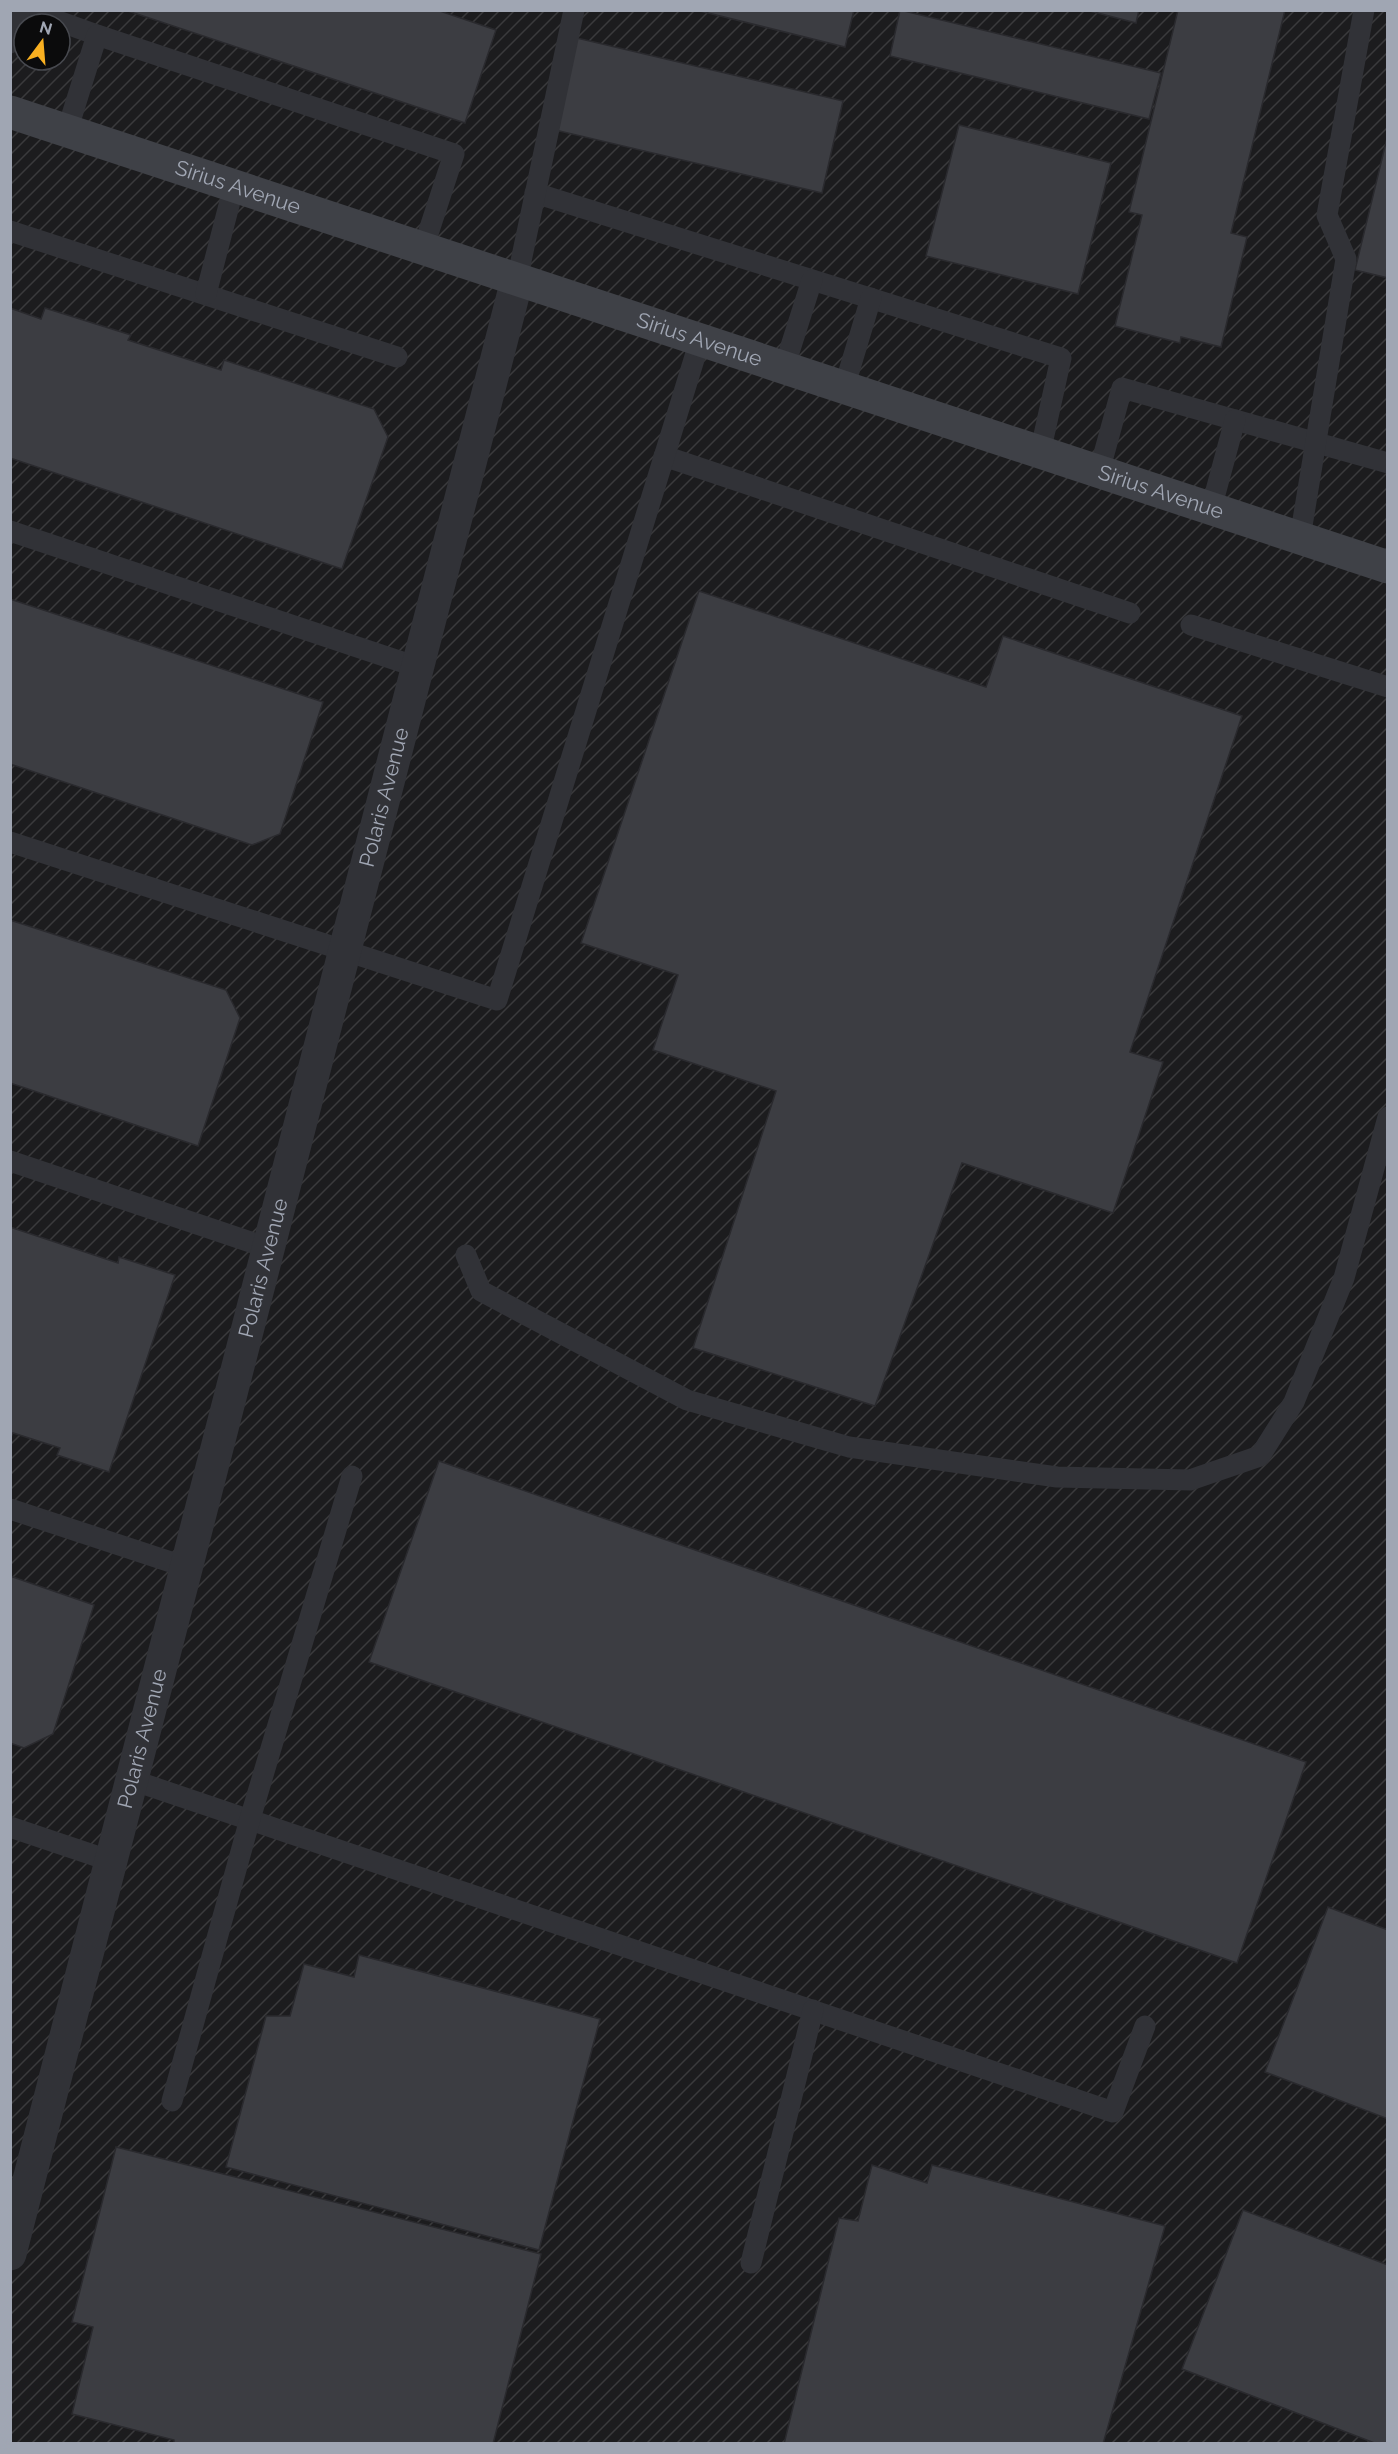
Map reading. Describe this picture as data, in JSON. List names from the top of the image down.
{
  "streets": {
    "street": ["Sirius Avenue", "Polaris Avenue"]
  },
  "crossings": [
    ["Sirius Avenue", "Polaris Avenue"]
  ],
  "north": "top"
}
